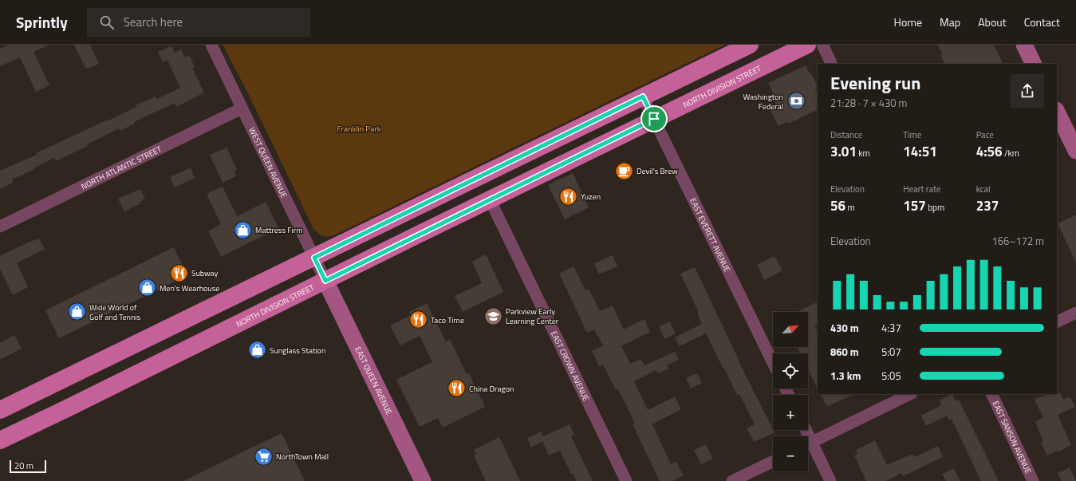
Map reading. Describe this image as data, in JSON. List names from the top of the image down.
{
  "streets": {
    "main road": ["NORTH DIVISION STREET"],
    "street": [
      "WEST QUEEN AVENUE",
      "NORTH ATLANTIC STREET",
      "EAST EVERETT AVENUE",
      "EAST CROWN AVENUE",
      "EAST QUEEN AVENUE",
      "EAST SANSON AVENUE"
    ]
  },
  "crossings": [
    ["NORTH DIVISION STREET", "WEST QUEEN AVENUE"],
    ["NORTH DIVISION STREET", "EAST EVERETT AVENUE"],
    ["NORTH DIVISION STREET", "EAST CROWN AVENUE"],
    ["NORTH DIVISION STREET", "EAST QUEEN AVENUE"],
    ["WEST QUEEN AVENUE", "NORTH ATLANTIC STREET"],
    ["WEST QUEEN AVENUE", "EAST QUEEN AVENUE"]
  ],
  "parks": ["Franklin Park"],
  "places": {
    "bank": ["Washington Federal"],
    "cafe": ["Devil's Brew"],
    "restaurant": [
      "Yuzen",
      "Subway",
      "Taco Time",
      "China Dragon"
    ],
    "shop": [
      "Mattress Firm",
      "Men's Wearhouse",
      "Wide World of Golf and Tennis",
      "Sunglass Station"
    ],
    "school or university": ["Parkview Early Learning Center"],
    "supermarket": ["NorthTown Mall"]
  },
  "scale_bar": "20 m",
  "north": "top right",
  "page": {
    "header": "Sprintly",
    "search": "Search here",
    "nav": [
      "Home",
      "Map",
      "About",
      "Contact"
    ],
    "heading": ["Evening run", "21:28 · 7 × 430 m"],
    "stats": [
      ["Distance", "3.01 km"],
      ["Time", "14:51"],
      ["Pace", "4:56 /km"],
      ["Elevation", "56 m"],
      ["Heart rate", "157 bpm"],
      ["kcal", "237"]
    ],
    "chart": ["Elevation", "166–172 m"],
    "map_buttons": ["+", "−"],
    "list": [
      {
        "name": "430 m",
        "note": "4:37"
      },
      {
        "name": "860 m",
        "note": "5:07"
      },
      {
        "name": "1.3 km",
        "note": "5:05"
      }
    ],
    "scale": "20 m"
  }
}
